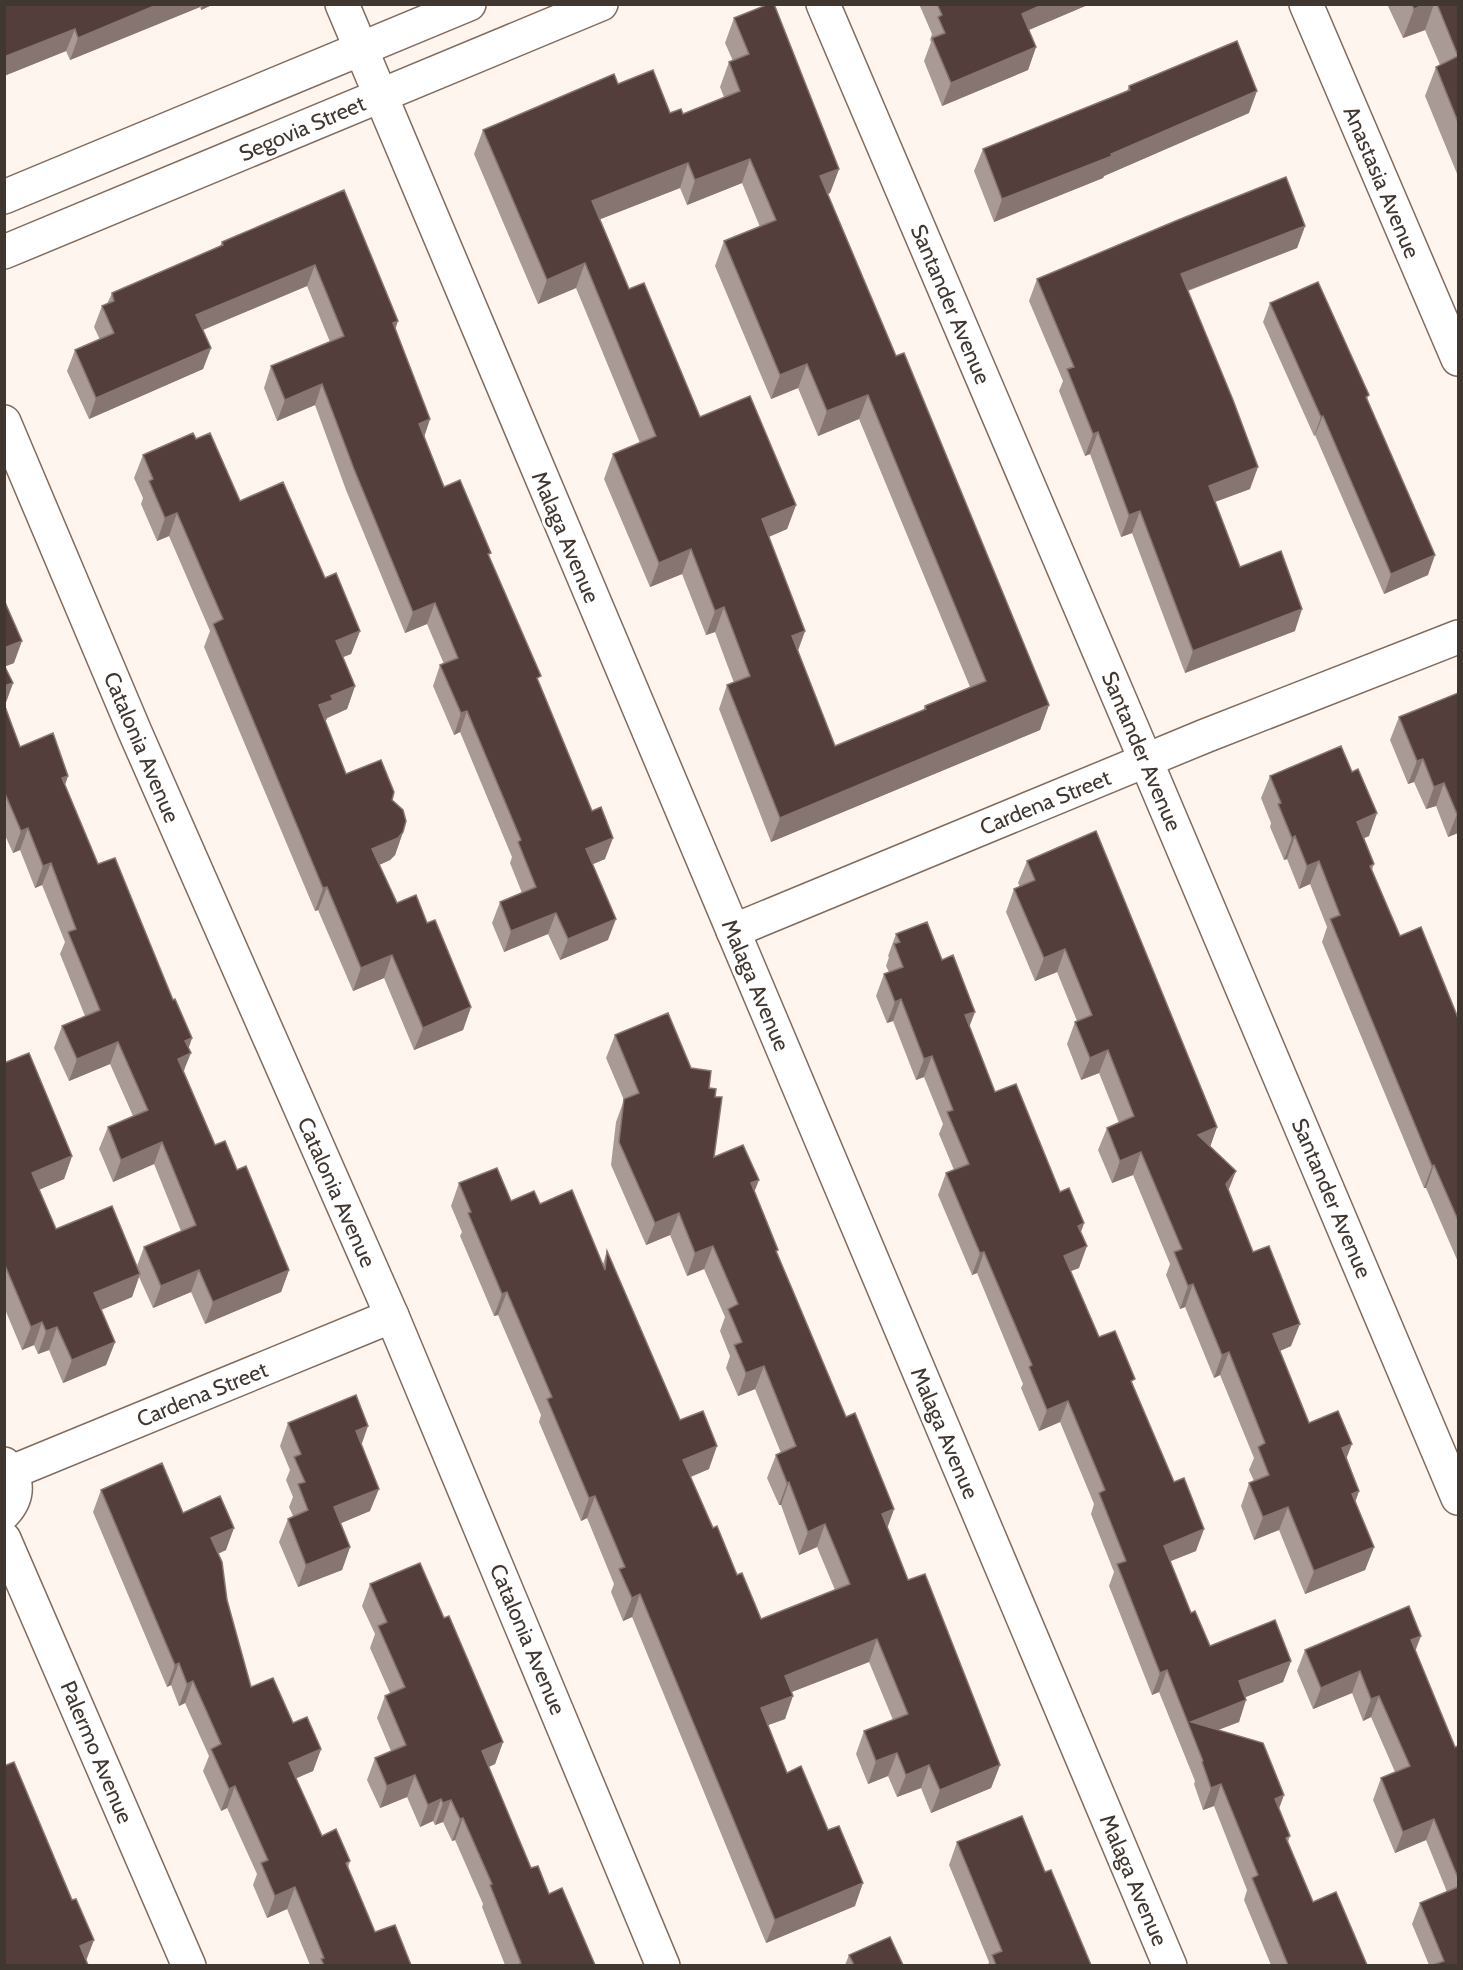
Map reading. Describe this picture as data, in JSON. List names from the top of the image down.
{
  "streets": {
    "street": [
      "Segovia Street",
      "Anastasia Avenue",
      "Santander Avenue",
      "Malaga Avenue",
      "Catalonia Avenue",
      "Cardena Street",
      "Palermo Avenue"
    ]
  },
  "crossings": [
    ["Segovia Street", "Malaga Avenue"],
    ["Santander Avenue", "Cardena Street"],
    ["Malaga Avenue", "Cardena Street"],
    ["Catalonia Avenue", "Cardena Street"]
  ]
}
